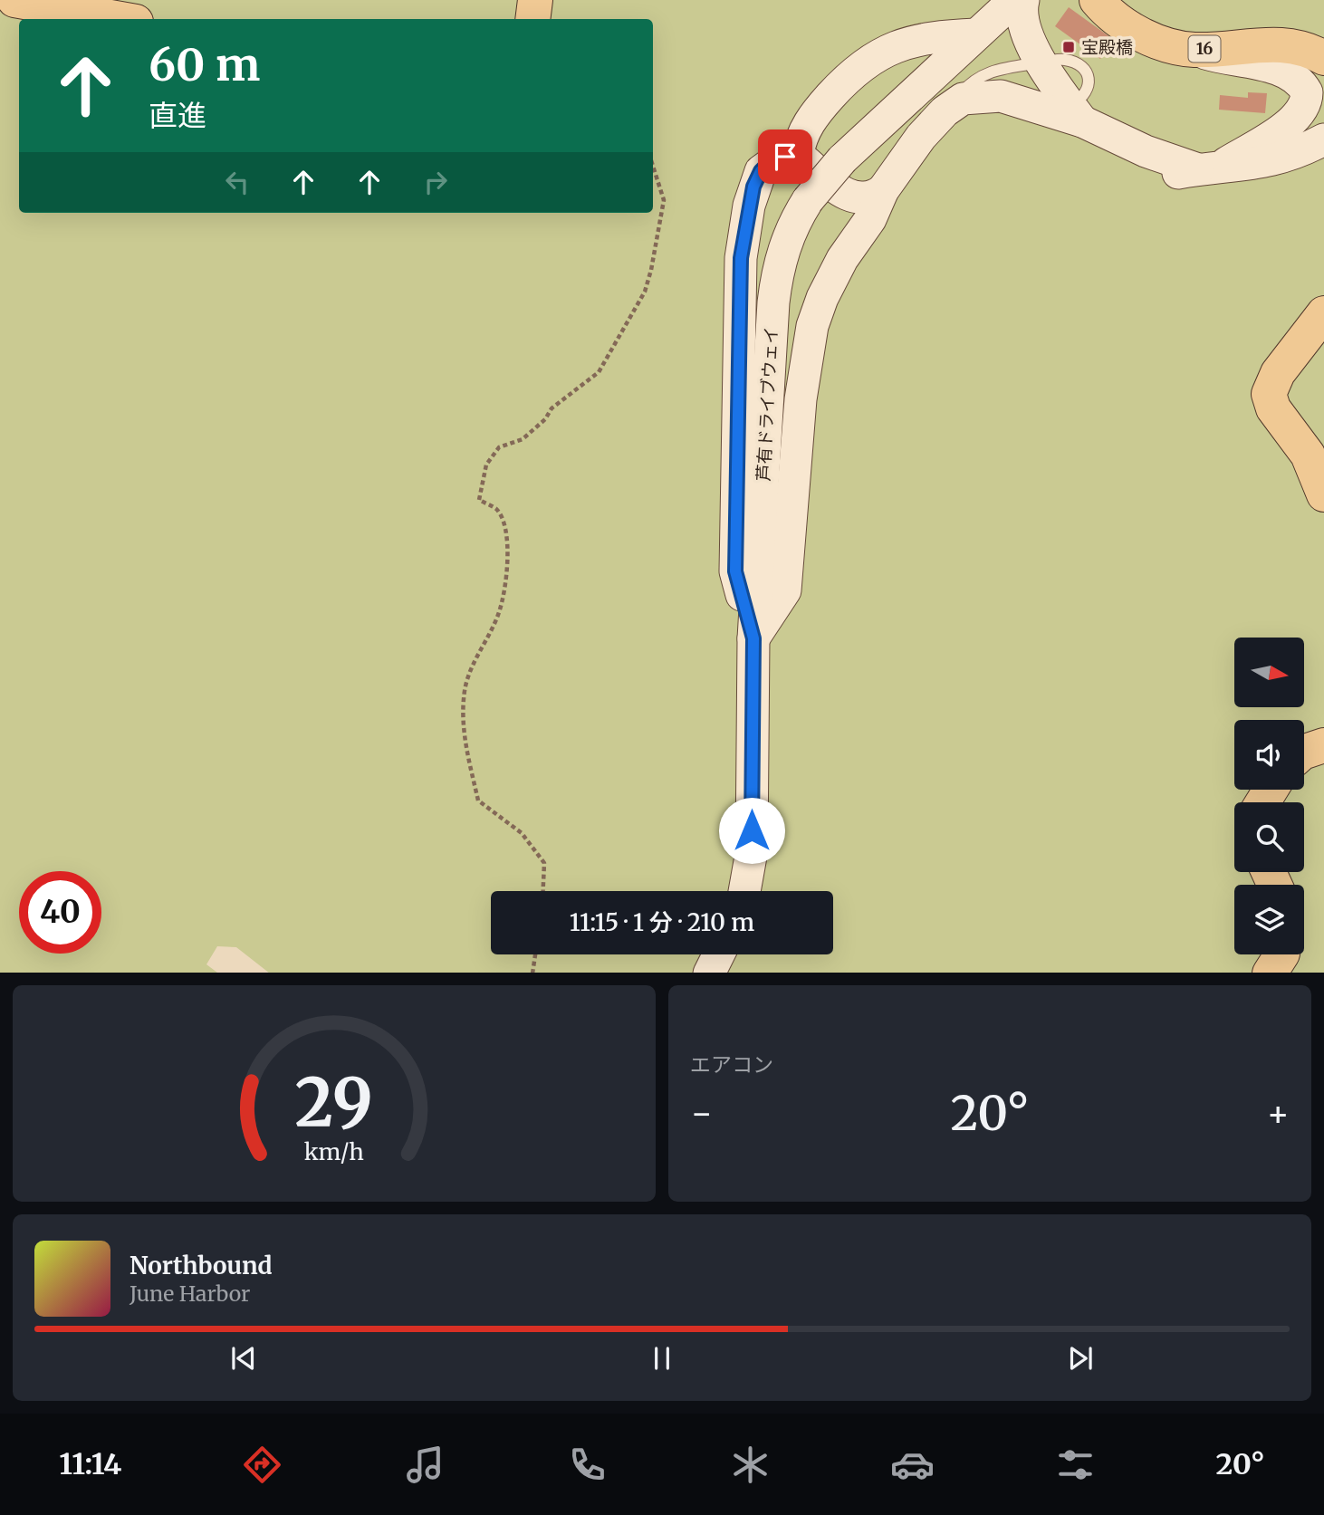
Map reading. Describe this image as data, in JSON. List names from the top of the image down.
{
  "streets": {
    "main road": ["16"],
    "street": ["芦有ドライブウェイ"]
  },
  "places": {
    "transit": ["宝殿橋"]
  },
  "north": "right",
  "page": {
    "turn": ["60 m", "直進"],
    "limit": "40",
    "trip": "11:15 · 1 分 · 210 m",
    "tile": "エアコン",
    "heat": ["−", "20°", "+"],
    "song": ["Northbound", "June Harbor"],
    "tabs": ["11:14", "20°"],
    "gauge": ["29", "km/h"]
  }
}
